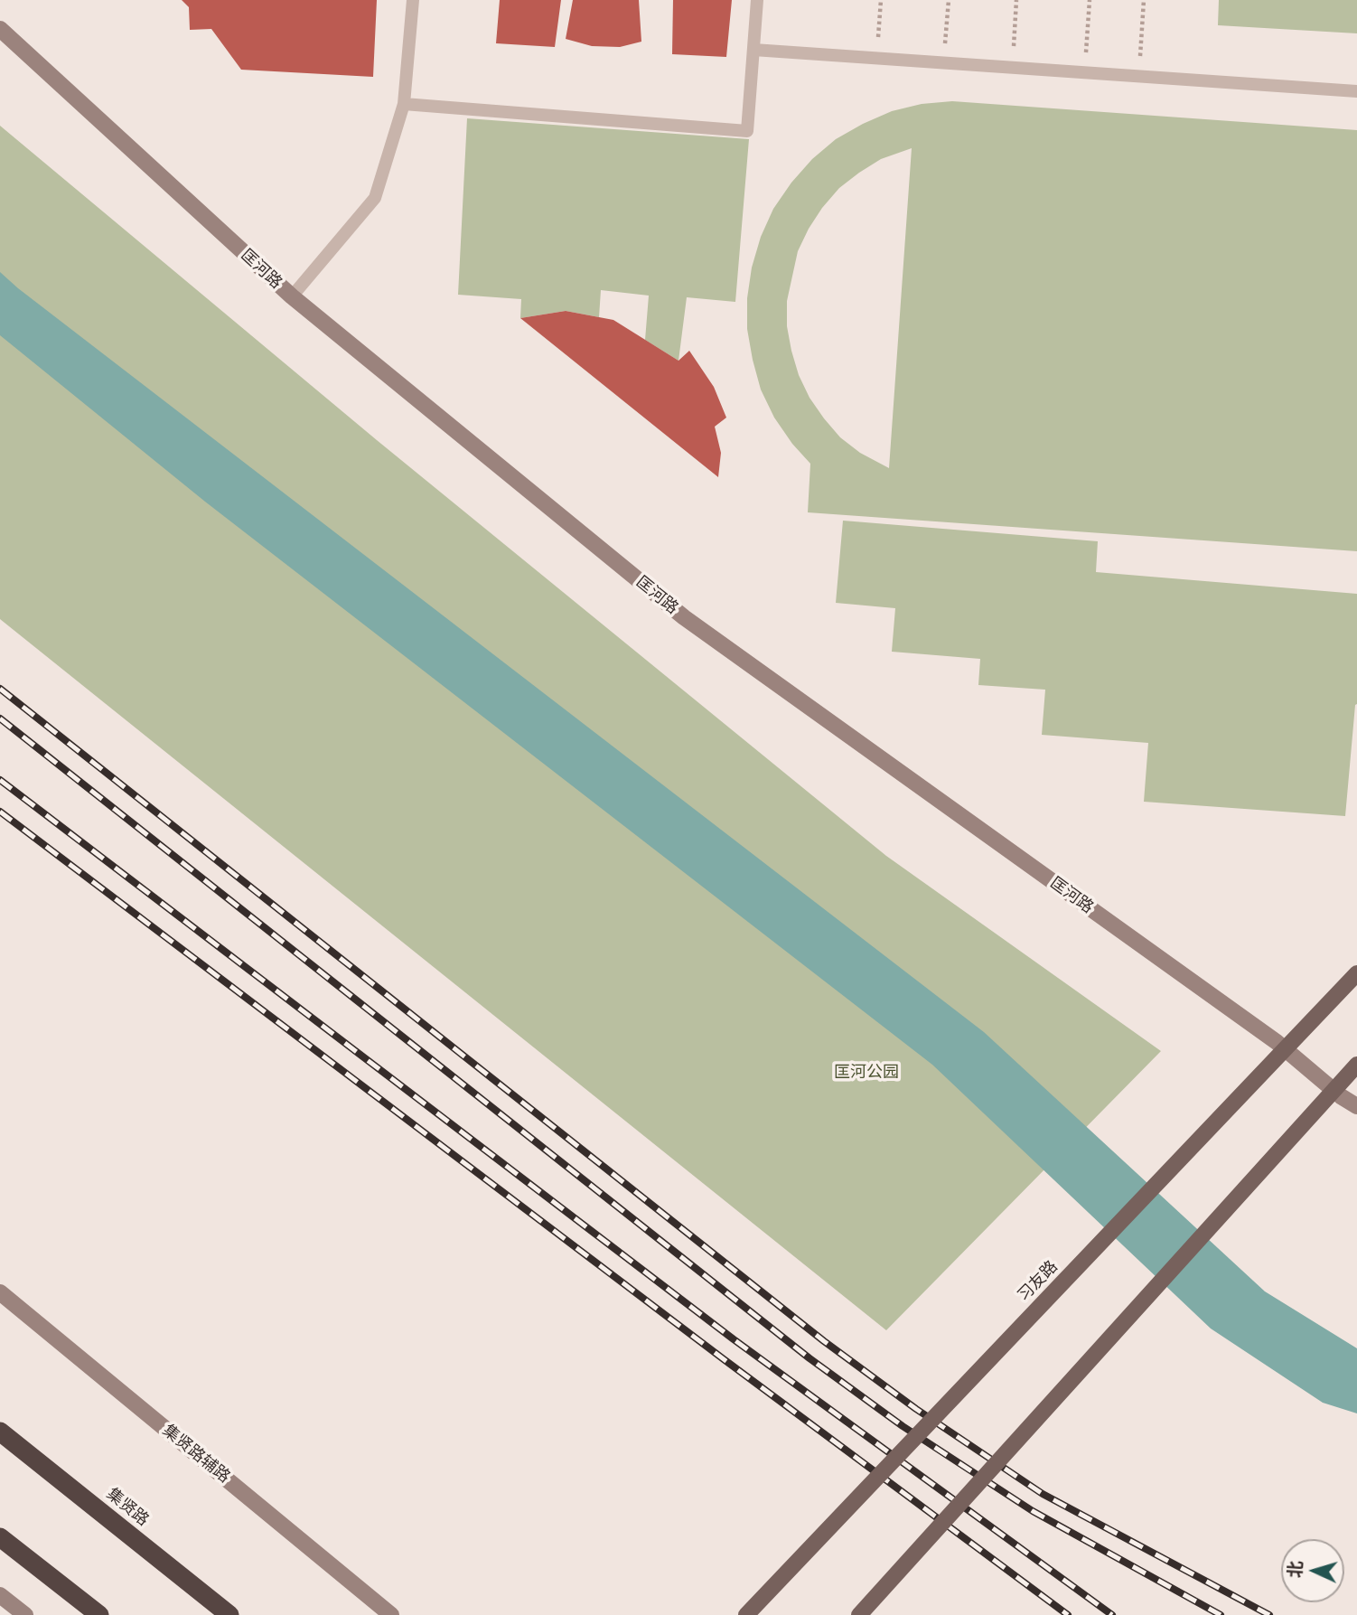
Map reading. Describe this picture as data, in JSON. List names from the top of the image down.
{
  "streets": {
    "highway": ["集贤路"],
    "main road": ["习友路"],
    "street": ["匡河路", "集贤路辅路"]
  },
  "parks": ["匡河公园"],
  "north": "left"
}
